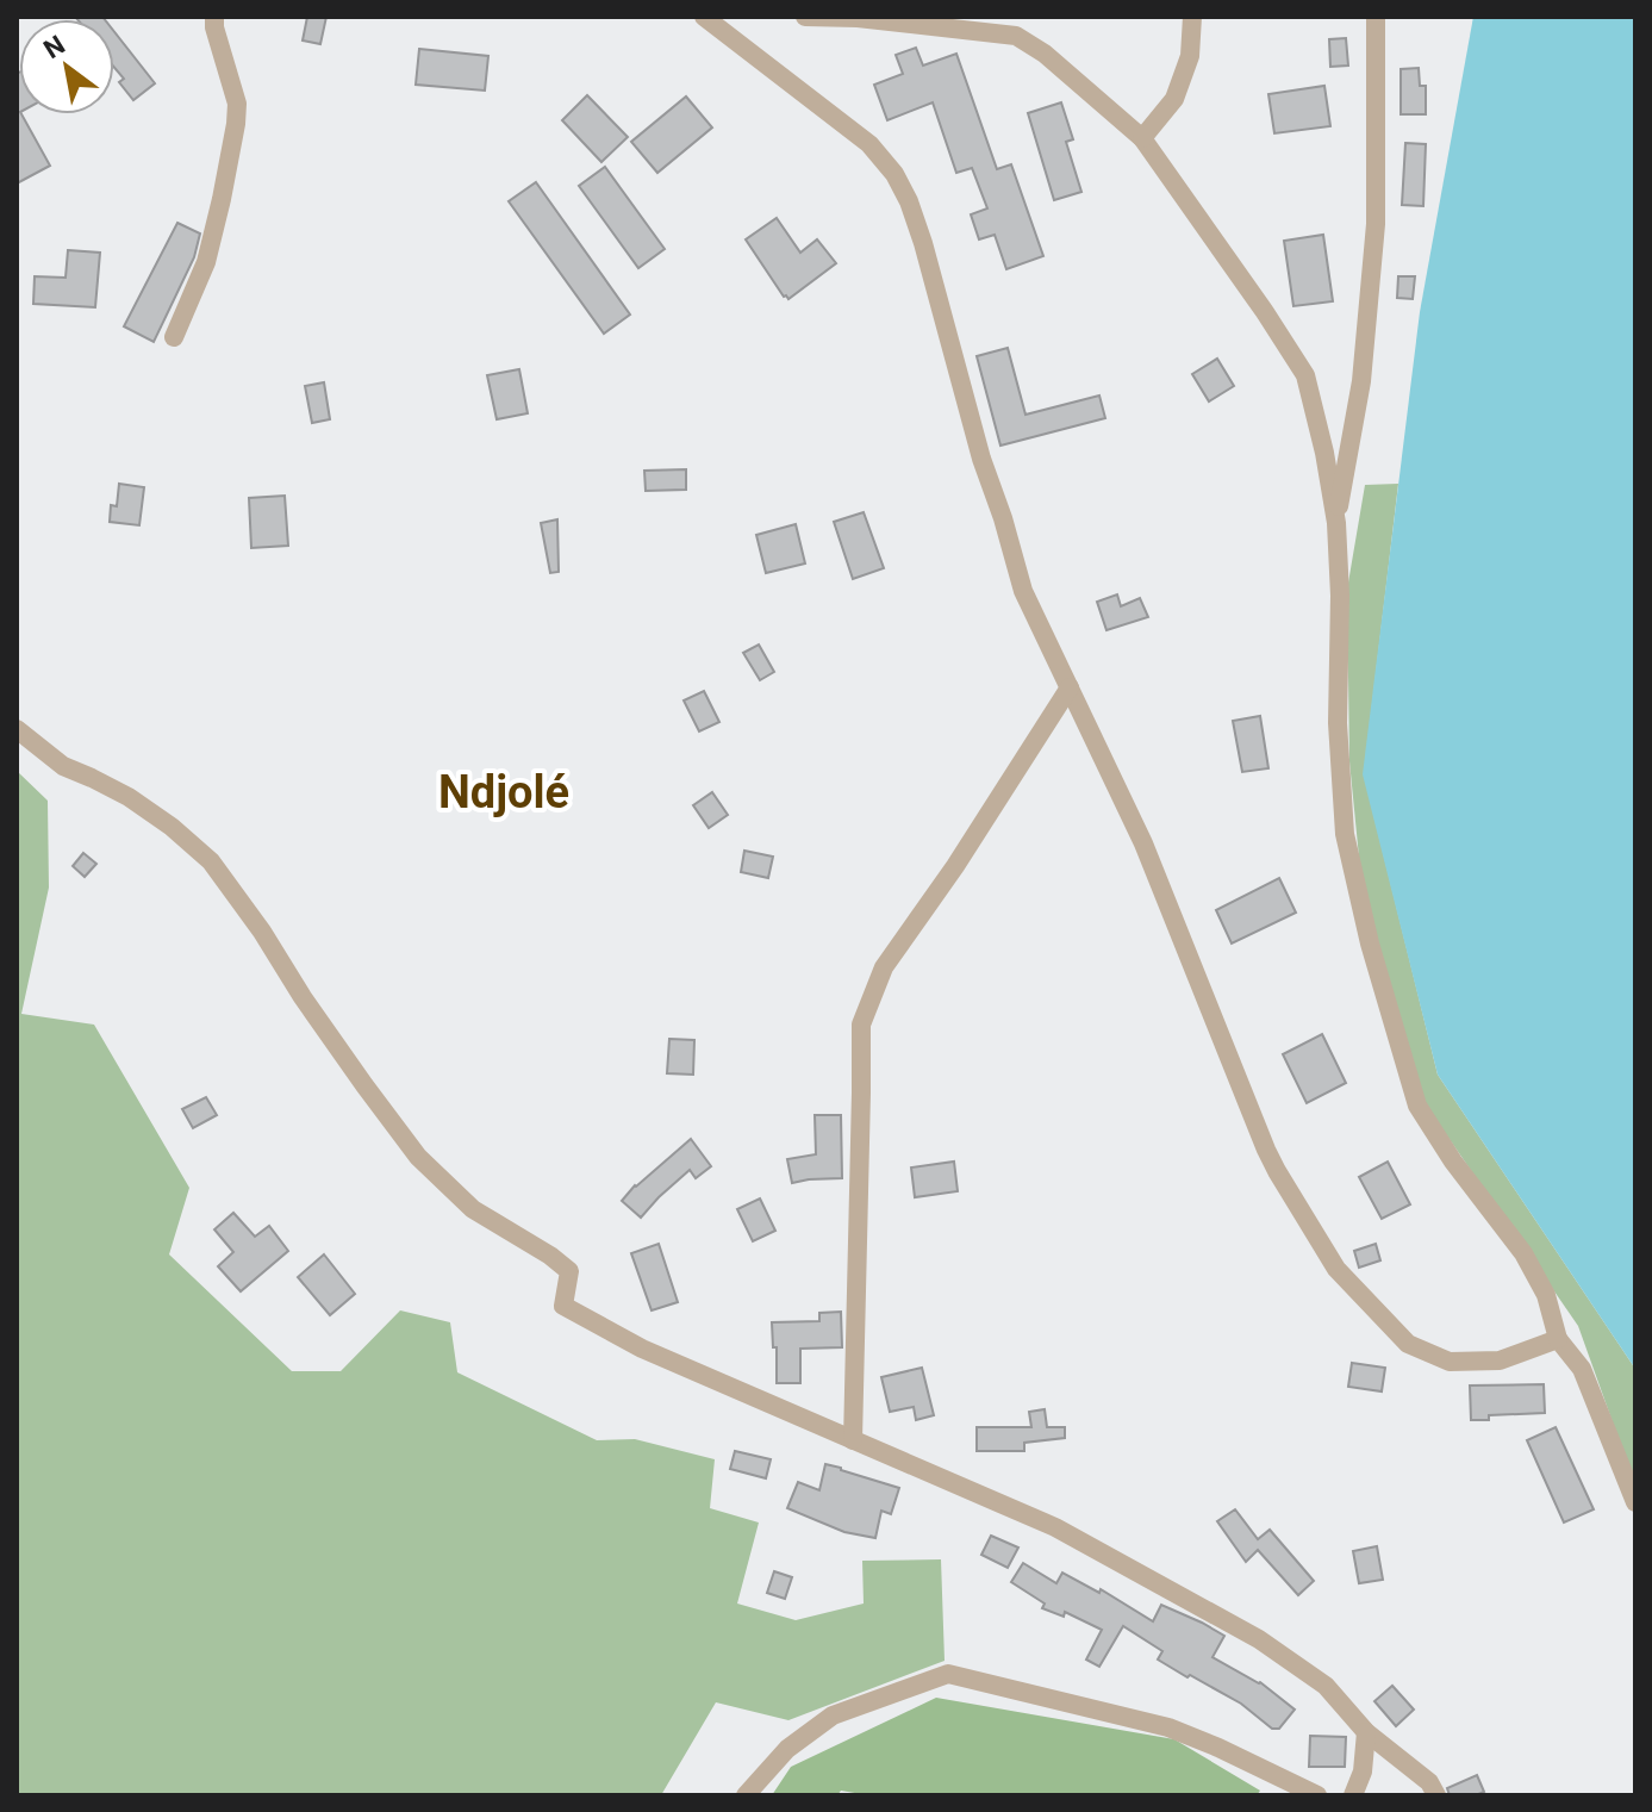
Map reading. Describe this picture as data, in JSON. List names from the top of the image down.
{
  "districts": ["Ndjolé"],
  "north": "top left"
}
